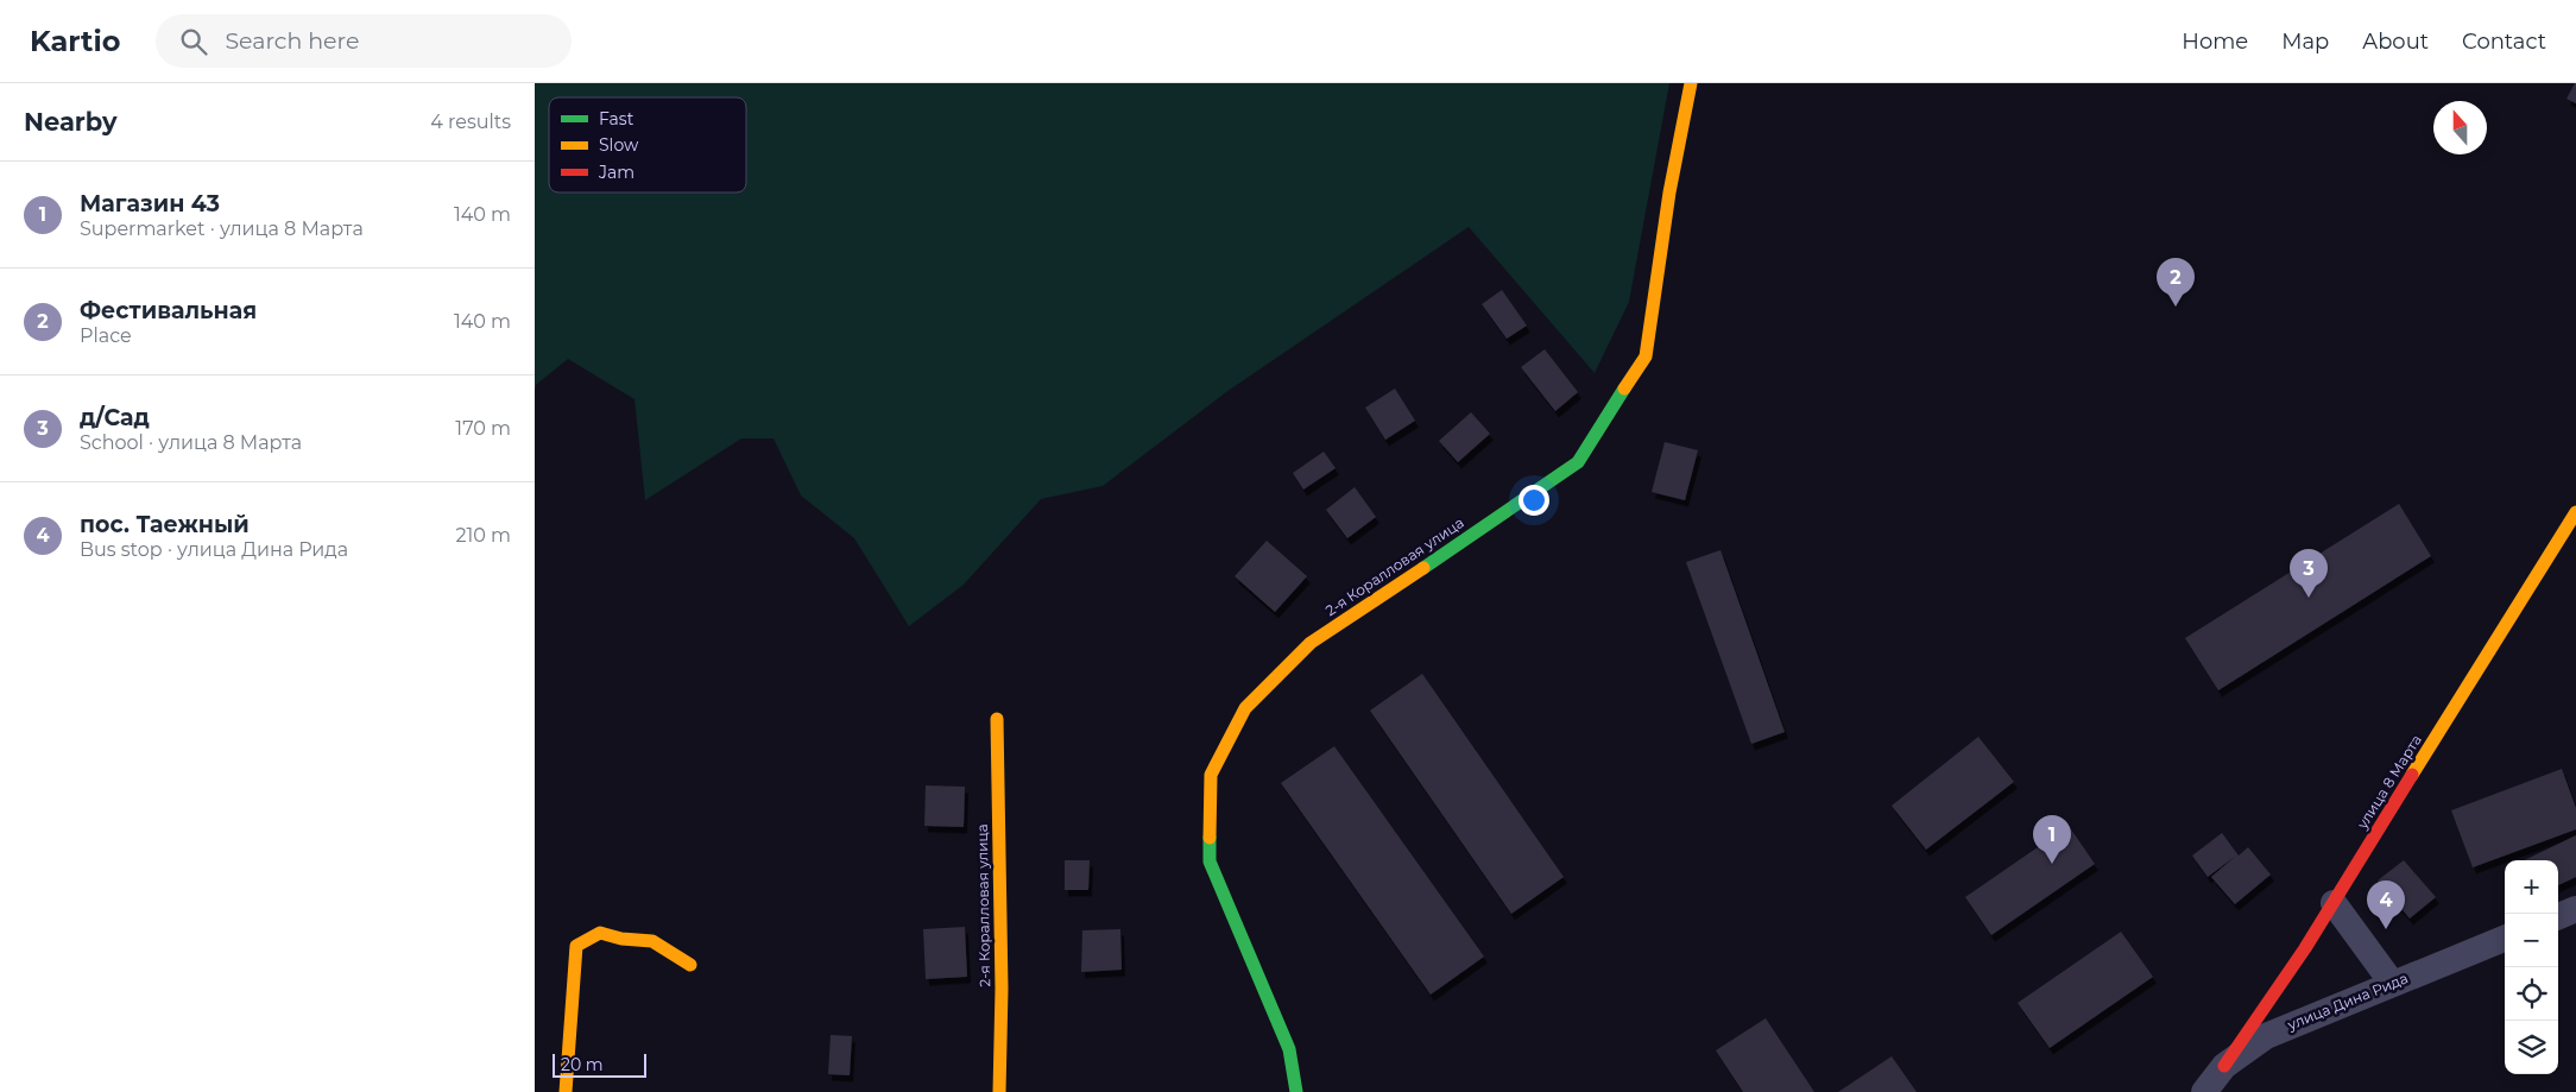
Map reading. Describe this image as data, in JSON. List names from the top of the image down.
{
  "streets": {
    "street": ["2-я Коралловая улица", "улица 8 Марта", "улица Дина Рида"]
  },
  "crossings": [
    ["улица 8 Марта", "улица Дина Рида"]
  ],
  "legend": ["Fast", "Slow", "Jam"],
  "scale_bar": "20 m",
  "north": "top",
  "page": {
    "header": "Kartio",
    "search": "Search here",
    "nav": [
      "Home",
      "Map",
      "About",
      "Contact"
    ],
    "heading": ["Nearby", "4 results"],
    "list": [
      {
        "mark": "1",
        "name": "Магазин 43",
        "note": "Supermarket · улица 8 Марта",
        "value": "140 m"
      },
      {
        "mark": "2",
        "name": "Фестивальная",
        "note": "Place",
        "value": "140 m"
      },
      {
        "mark": "3",
        "name": "д/Сад",
        "note": "School · улица 8 Марта",
        "value": "170 m"
      },
      {
        "mark": "4",
        "name": "пос. Таежный",
        "note": "Bus stop · улица Дина Рида",
        "value": "210 m"
      }
    ],
    "pins": [
      "2",
      "3",
      "1",
      "4"
    ],
    "map_buttons": ["+", "−"],
    "scale": "20 m"
  }
}
